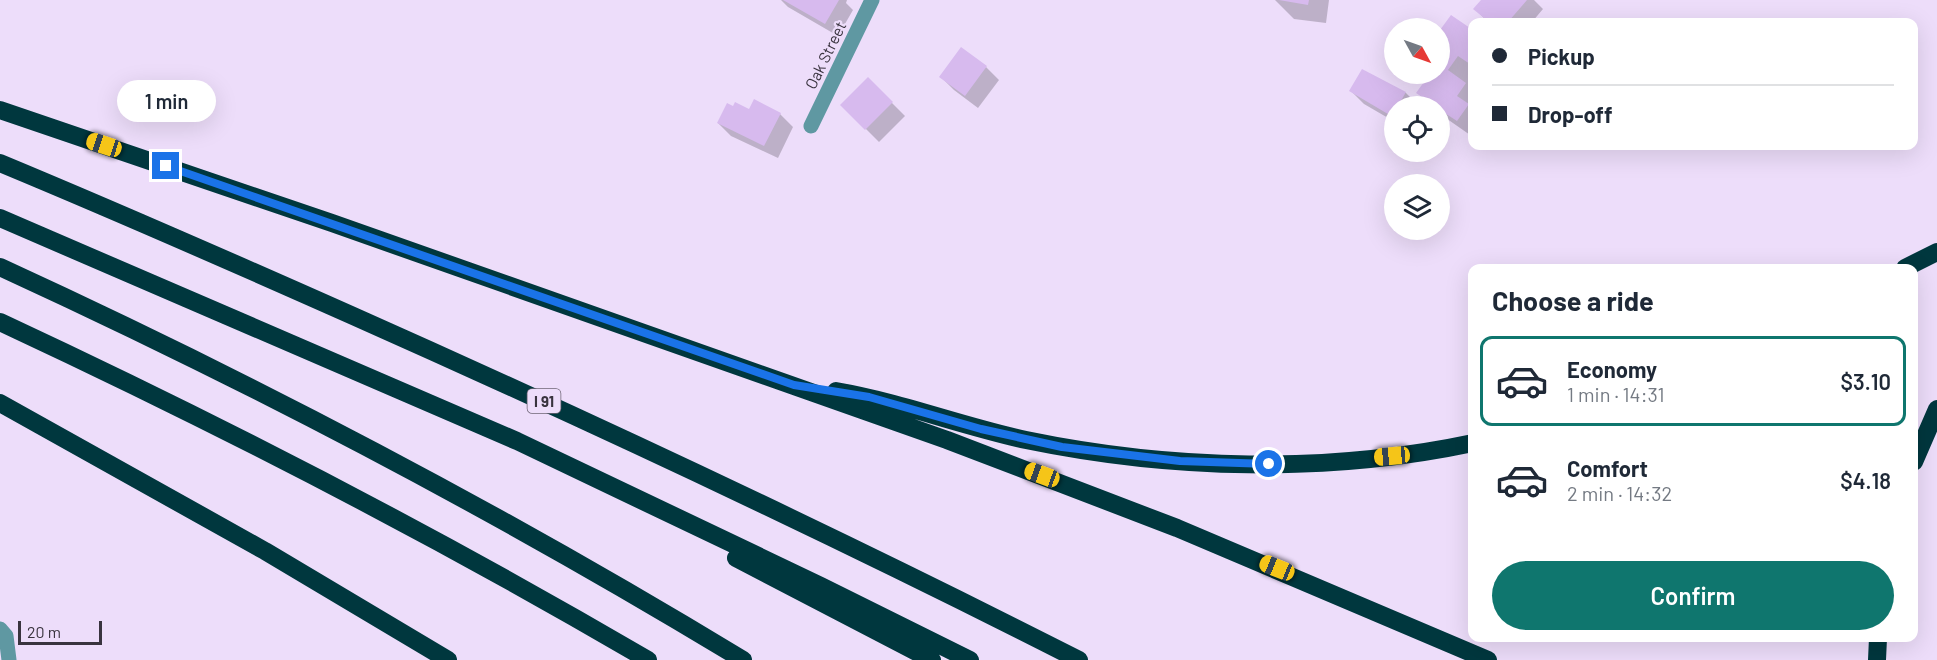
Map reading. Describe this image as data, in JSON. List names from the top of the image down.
{
  "streets": {
    "highway": ["I 91"],
    "street": ["Oak Street"]
  },
  "scale_bar": "20 m",
  "north": "bottom right",
  "page": {
    "banner": ["Pickup", "Drop-off"],
    "bubble": "1 min",
    "heading": "Choose a ride",
    "list": [
      {
        "name": "Economy",
        "note": "1 min · 14:31",
        "value": "$3.10"
      },
      {
        "name": "Comfort",
        "note": "2 min · 14:32",
        "value": "$4.18"
      }
    ],
    "buttons": "Confirm",
    "scale": "20 m"
  }
}
